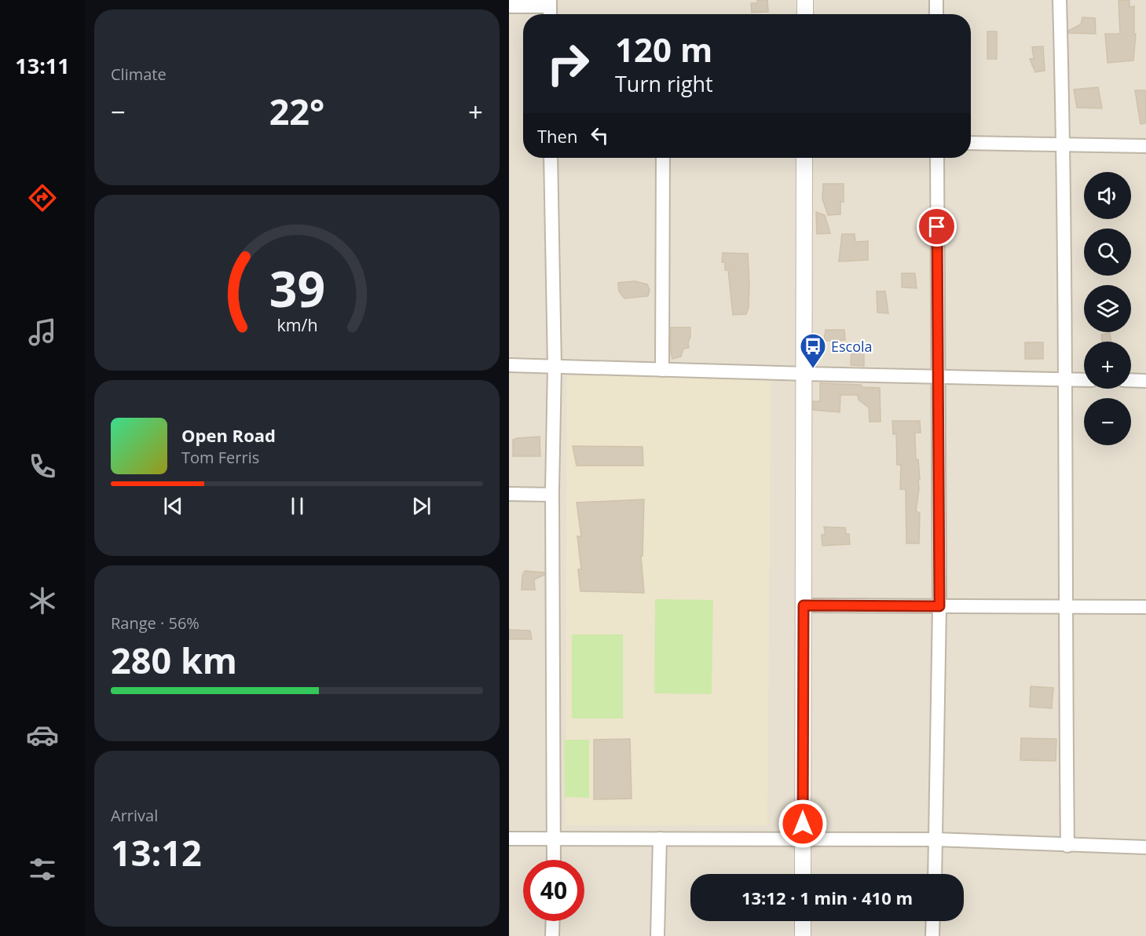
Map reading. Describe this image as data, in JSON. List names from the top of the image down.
{
  "places": {
    "bus stop": ["Escola"]
  },
  "page": {
    "tabs": "13:11",
    "tile": [
      "Climate",
      ["Range · 56%", "280 km"],
      ["Arrival", "13:12"]
    ],
    "turn": ["120 m", "Turn right"],
    "heat": ["−", "22°", "+"],
    "then": "Then",
    "map_buttons": ["+", "−"],
    "song": ["Open Road", "Tom Ferris"],
    "limit": "40",
    "trip": "13:12 · 1 min · 410 m",
    "gauge": ["39", "km/h"]
  }
}
